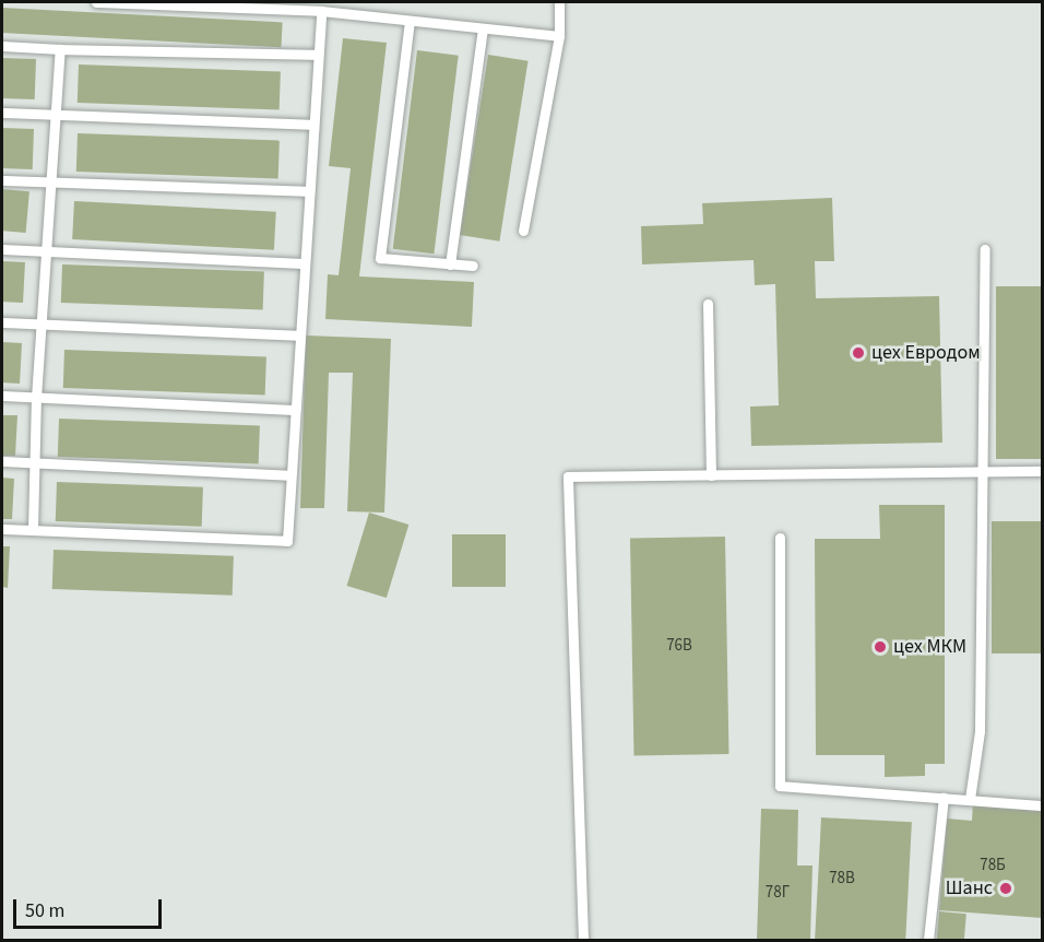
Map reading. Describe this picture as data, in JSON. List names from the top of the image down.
{
  "places": ["цех Евродом", "цех МКМ", "Шанс"],
  "house_numbers": [
    "76В",
    "78Б",
    "78В",
    "78Г"
  ],
  "scale_bar": "50 m"
}
